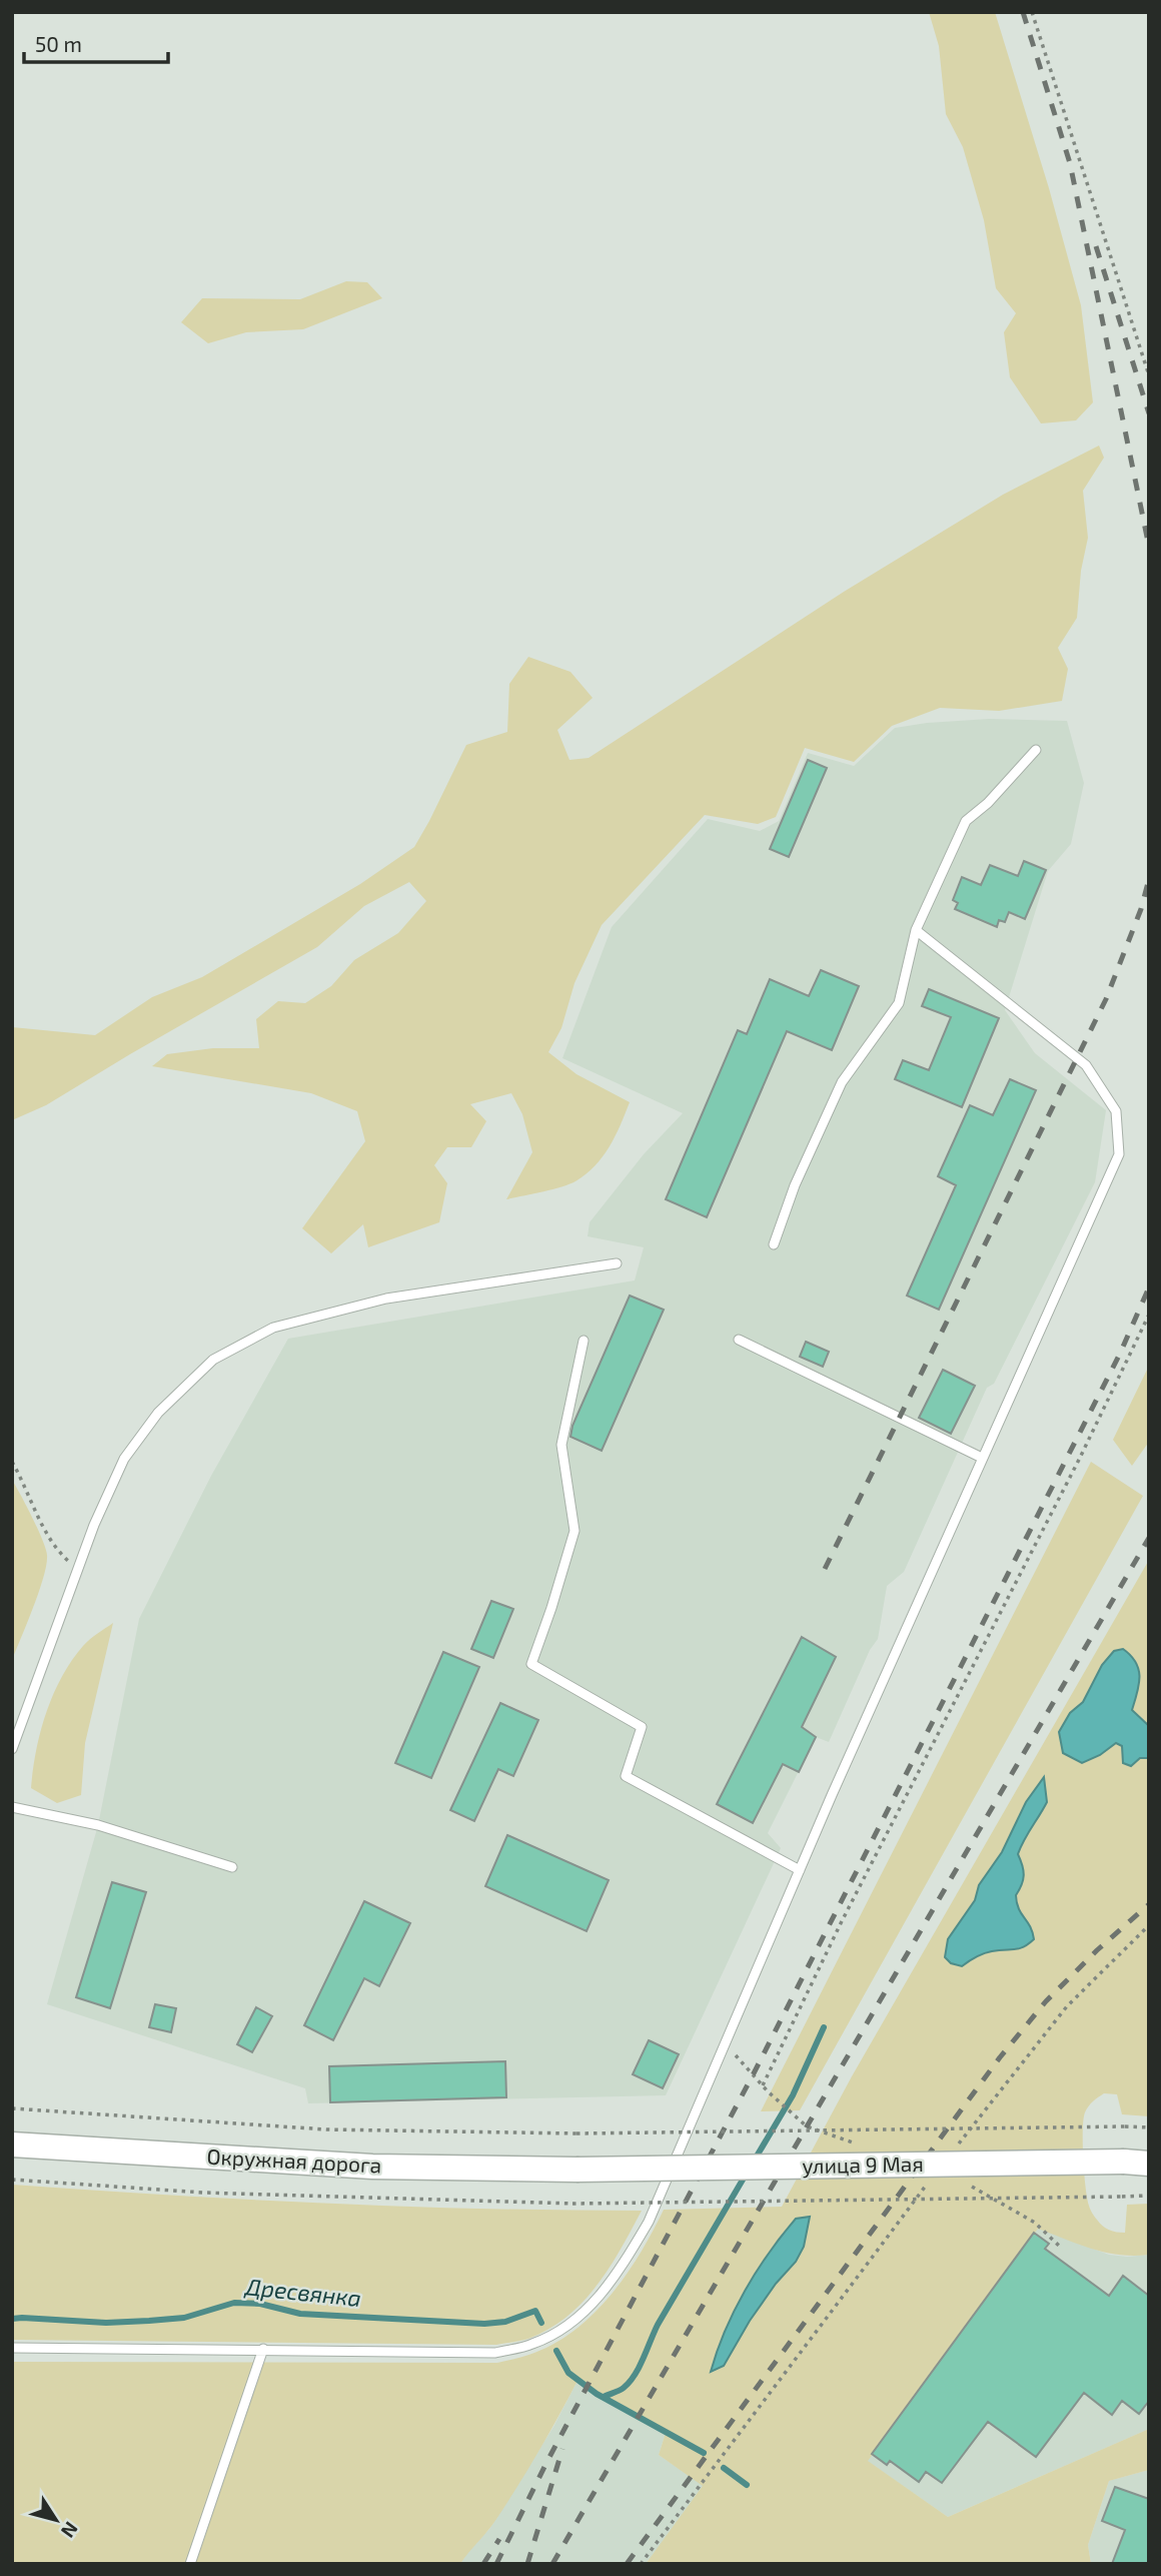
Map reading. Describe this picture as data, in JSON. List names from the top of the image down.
{
  "streets": {
    "main road": ["Окружная дорога", "улица 9 Мая"]
  },
  "crossings": [
    ["Окружная дорога", "улица 9 Мая"]
  ],
  "water": ["Дресвянка"],
  "scale_bar": "50 m",
  "north": "bottom right"
}
